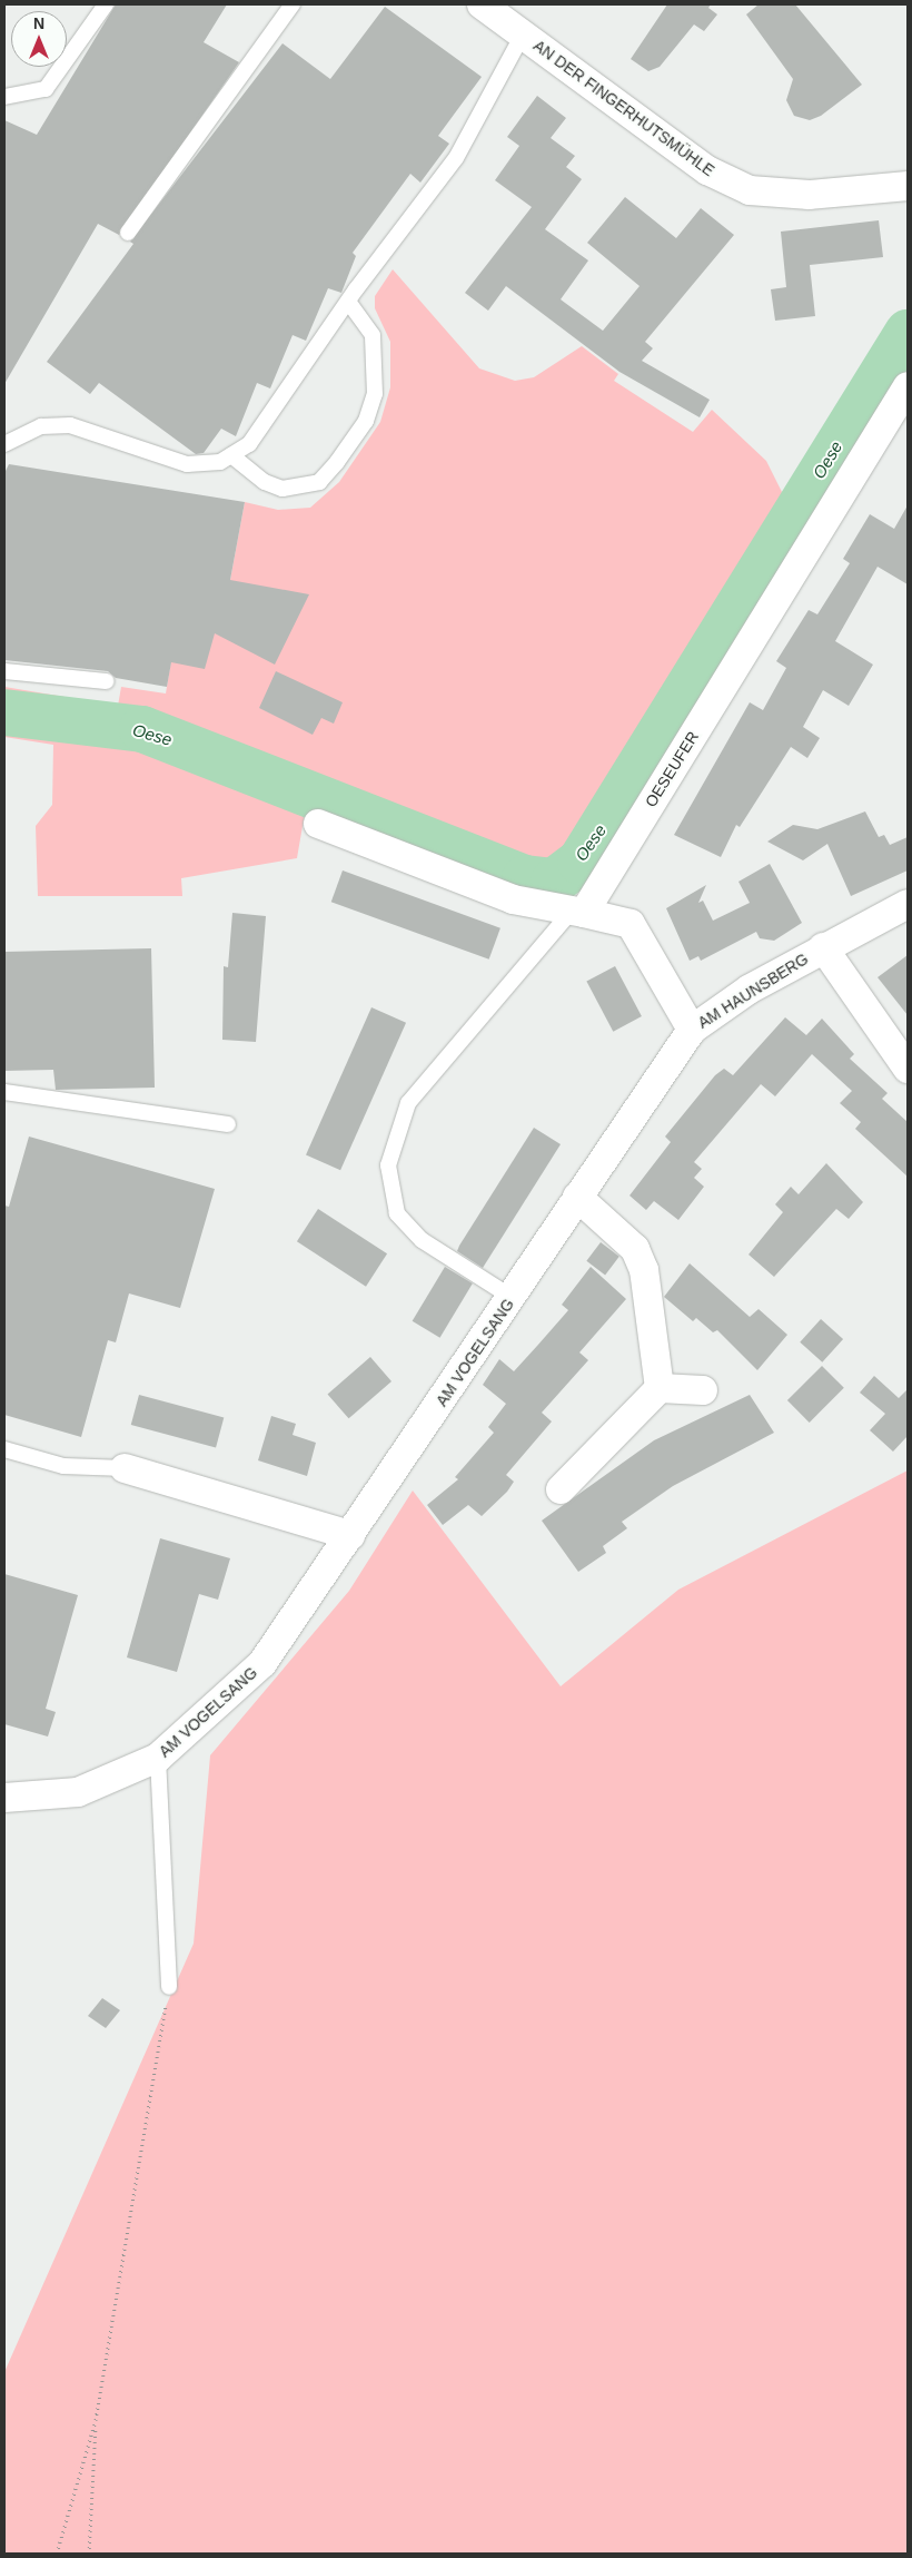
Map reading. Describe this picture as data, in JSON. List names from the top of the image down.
{
  "streets": {
    "street": [
      "AN DER FINGERHUTSMÜHLE",
      "OESEUFER",
      "AM HAUNSBERG",
      "AM VOGELSANG"
    ]
  },
  "crossings": [
    ["OESEUFER", "AM HAUNSBERG"],
    ["AM HAUNSBERG", "AM VOGELSANG"]
  ],
  "water": ["Oese"],
  "north": "top"
}
